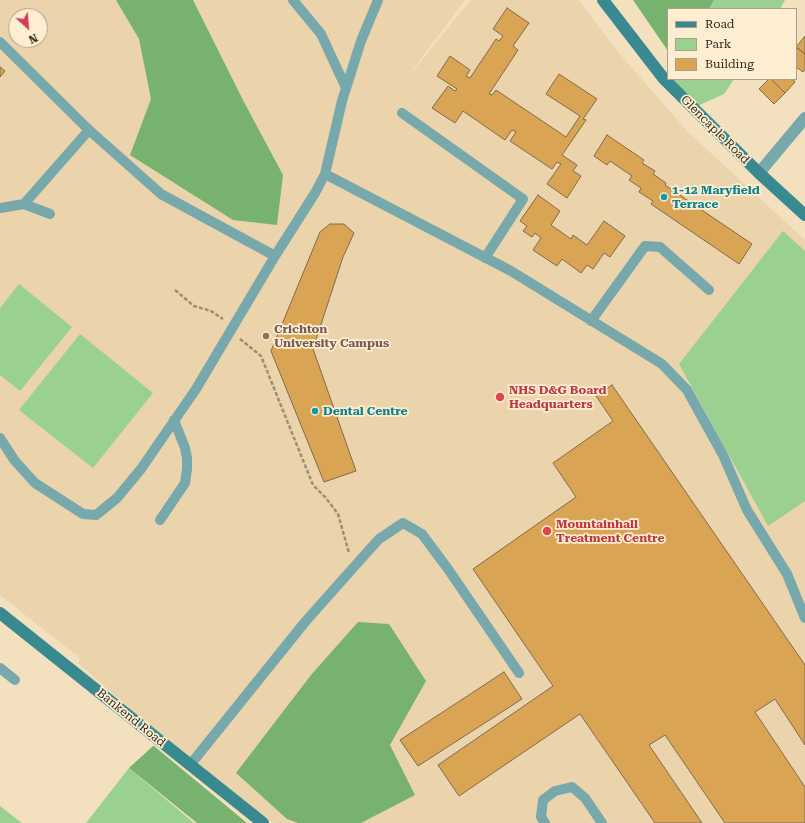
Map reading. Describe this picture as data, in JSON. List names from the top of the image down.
{
  "streets": {
    "street": ["Glencaple Road", "Bankend Road"]
  },
  "places": [
    "1-12 Maryfield Terrace",
    "Crichton University Campus",
    "NHS D&G Board Headquarters",
    "Dental Centre",
    "Mountainhall Treatment Centre"
  ],
  "legend": ["Road", "Park", "Building"],
  "north": "bottom right"
}
